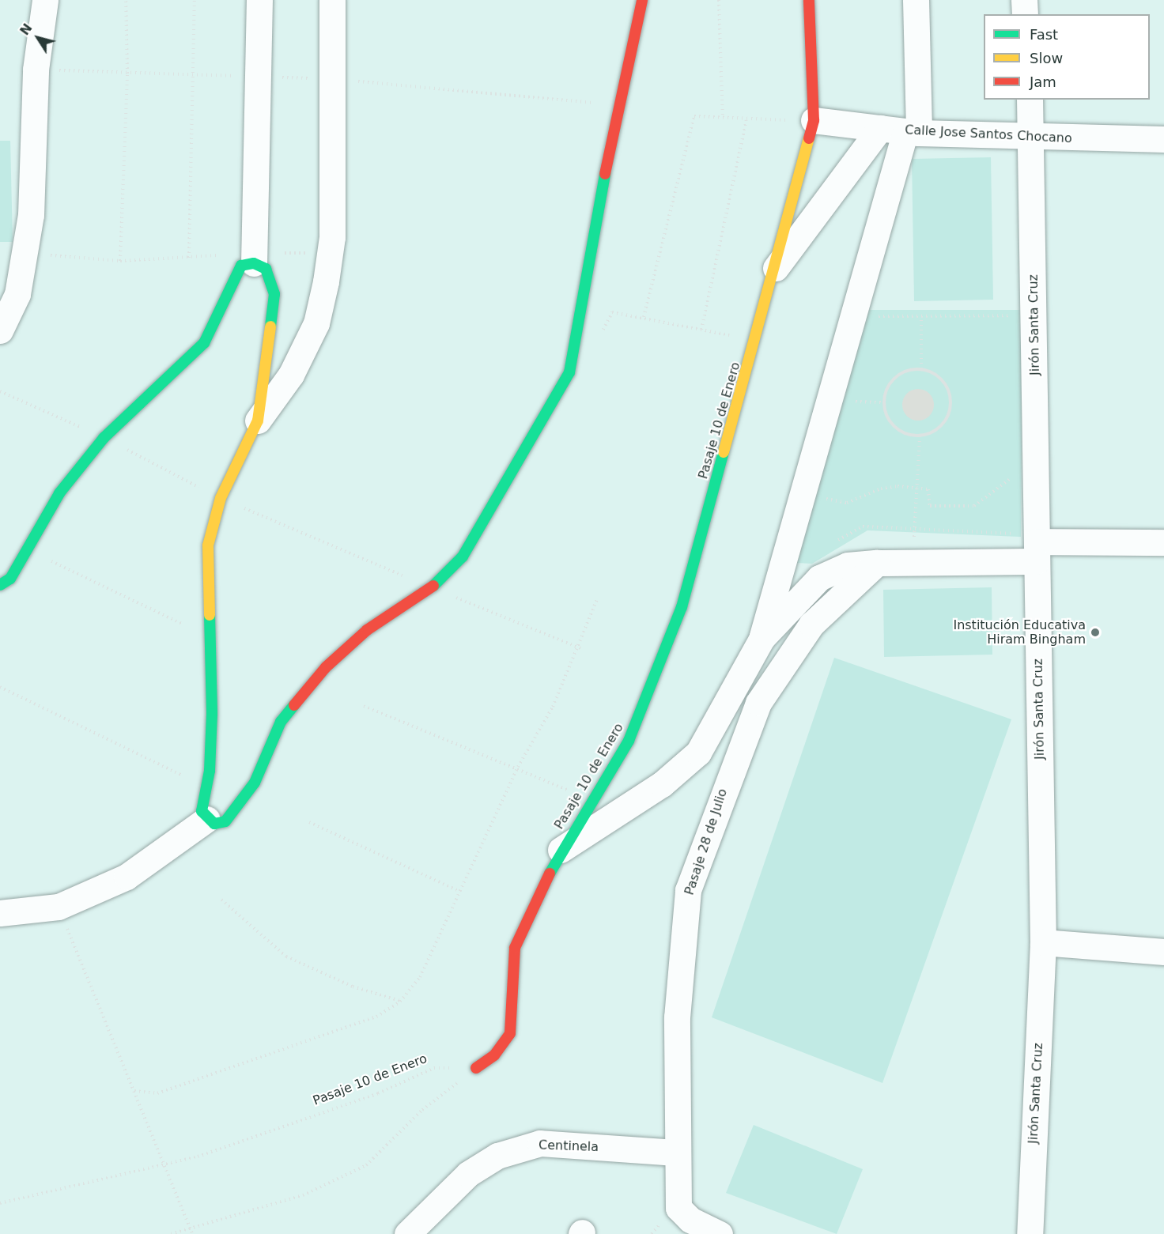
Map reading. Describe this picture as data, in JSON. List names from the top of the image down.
{
  "streets": {
    "street": [
      "Calle Jose Santos Chocano",
      "Jirón Santa Cruz",
      "Pasaje 10 de Enero",
      "Pasaje 28 de Julio",
      "Centinela"
    ]
  },
  "crossings": [
    ["Calle Jose Santos Chocano", "Jirón Santa Cruz"],
    ["Calle Jose Santos Chocano", "Pasaje 10 de Enero"],
    ["Pasaje 28 de Julio", "Centinela"]
  ],
  "places": ["Institución Educativa Hiram Bingham"],
  "legend": ["Fast", "Slow", "Jam"],
  "north": "top left"
}
